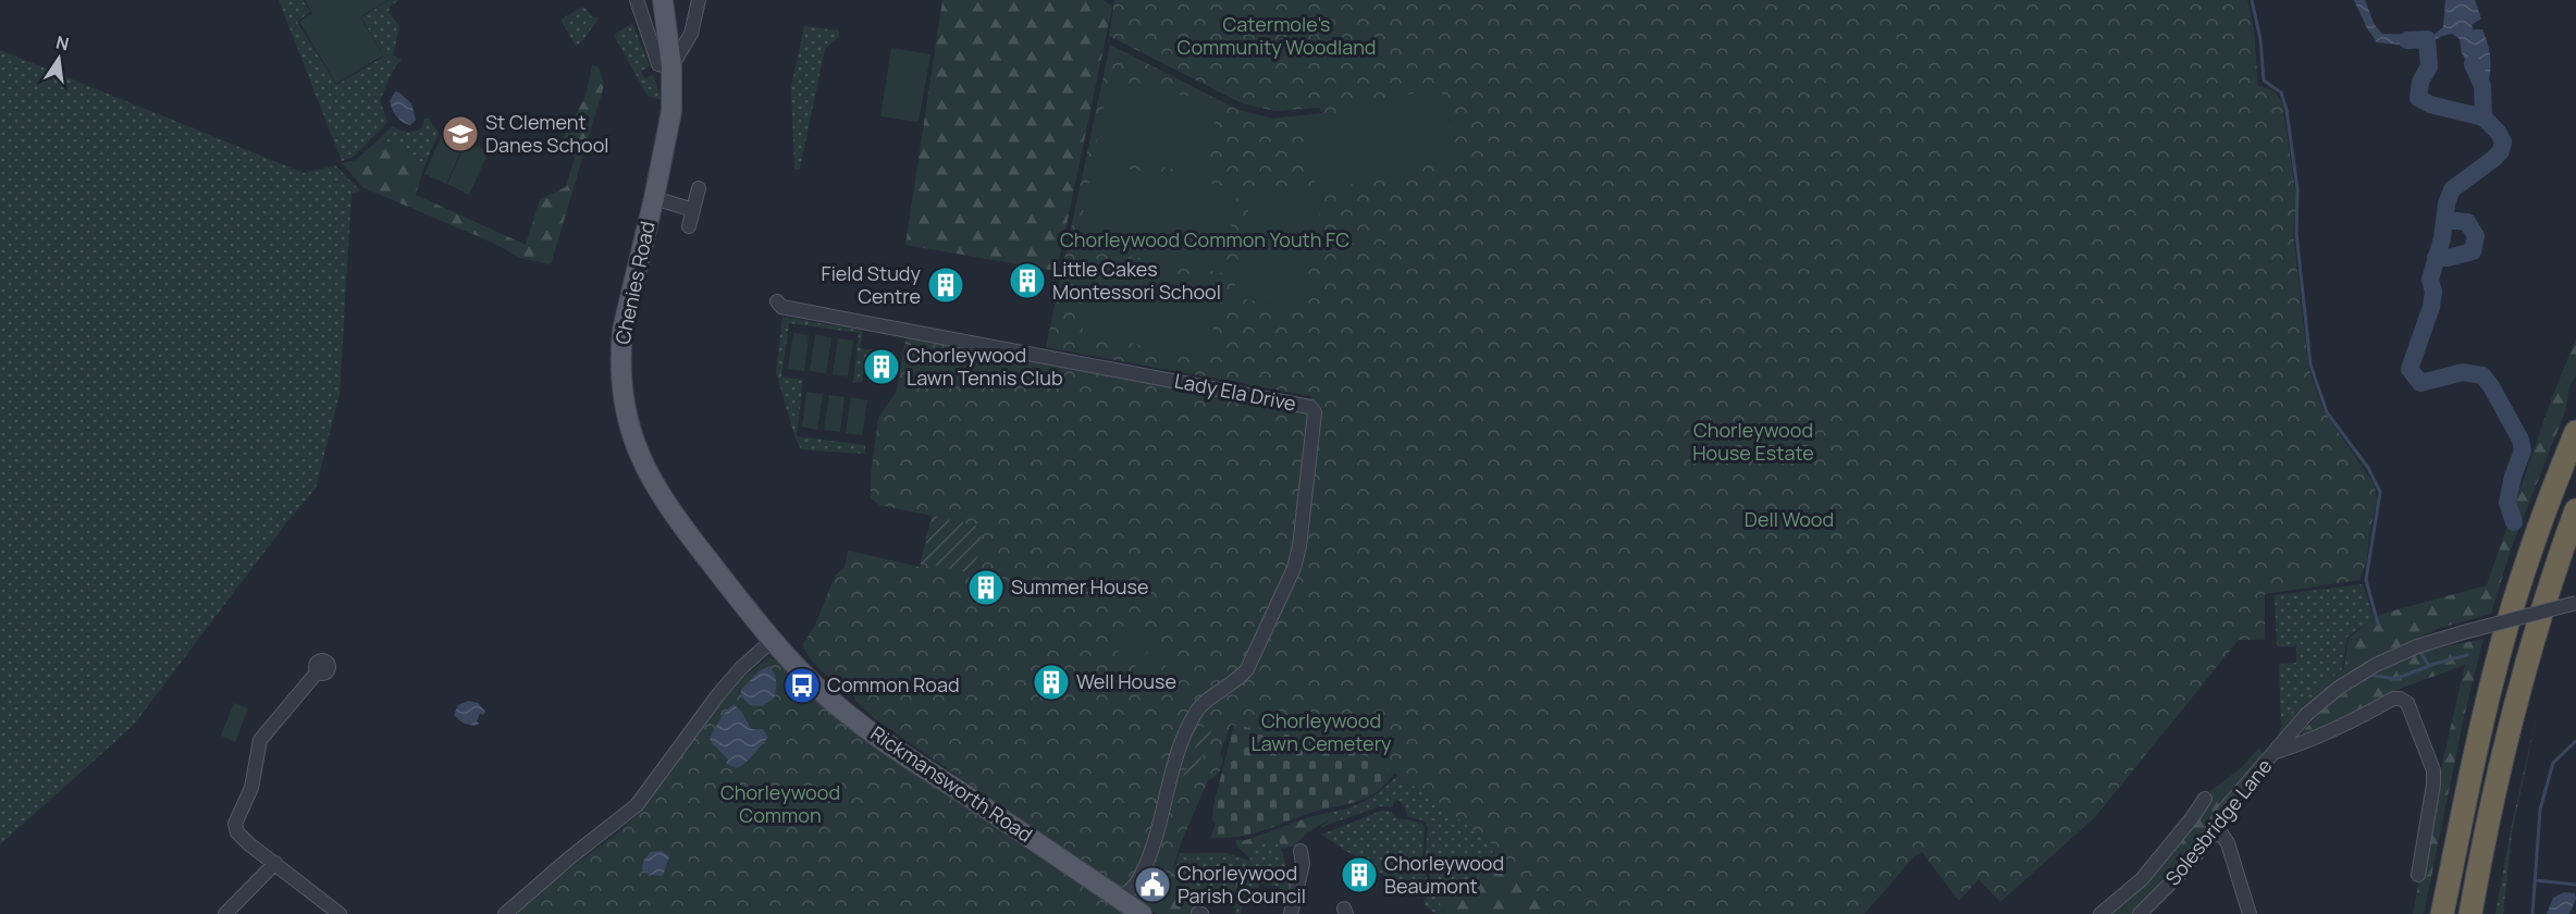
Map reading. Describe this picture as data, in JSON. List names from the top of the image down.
{
  "streets": {
    "main road": ["Chenies Road", "Rickmansworth Road"],
    "street": ["Lady Ela Drive", "Solesbridge Lane"]
  },
  "crossings": [
    ["Chenies Road", "Rickmansworth Road"],
    ["Lady Ela Drive", "Rickmansworth Road"]
  ],
  "parks": [
    "Catermole's Community Woodland",
    "Chorleywood Common Youth FC",
    "Chorleywood House Estate",
    "Dell Wood",
    "Chorleywood Lawn Cemetery",
    "Chorleywood Common"
  ],
  "places": {
    "school or university": ["St Clement Danes School"],
    "building": [
      "Little Cakes Montessori School",
      "Field Study Centre",
      "Chorleywood Lawn Tennis Club",
      "Summer House",
      "Well House",
      "Chorleywood Beaumont"
    ],
    "bus stop": ["Common Road"],
    "public building": ["Chorleywood Parish Council"]
  },
  "north": "top"
}
